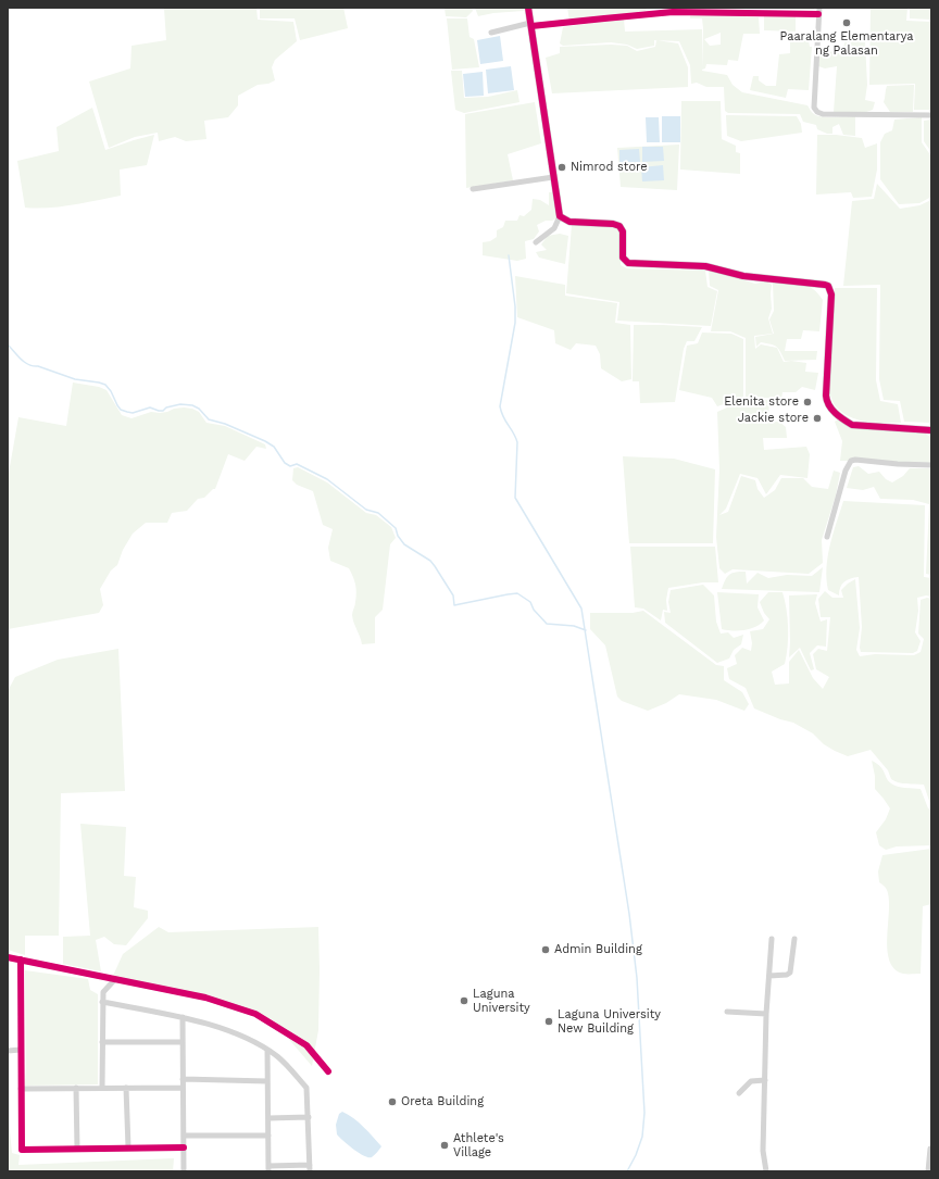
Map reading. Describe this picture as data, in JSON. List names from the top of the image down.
{
  "places": [
    "Paaralang Elementarya ng Palasan",
    "Nimrod store",
    "Elenita store",
    "Jackie store",
    "Admin Building",
    "Laguna University",
    "Laguna University New Building",
    "Oreta Building",
    "Athlete's Village"
  ]
}
